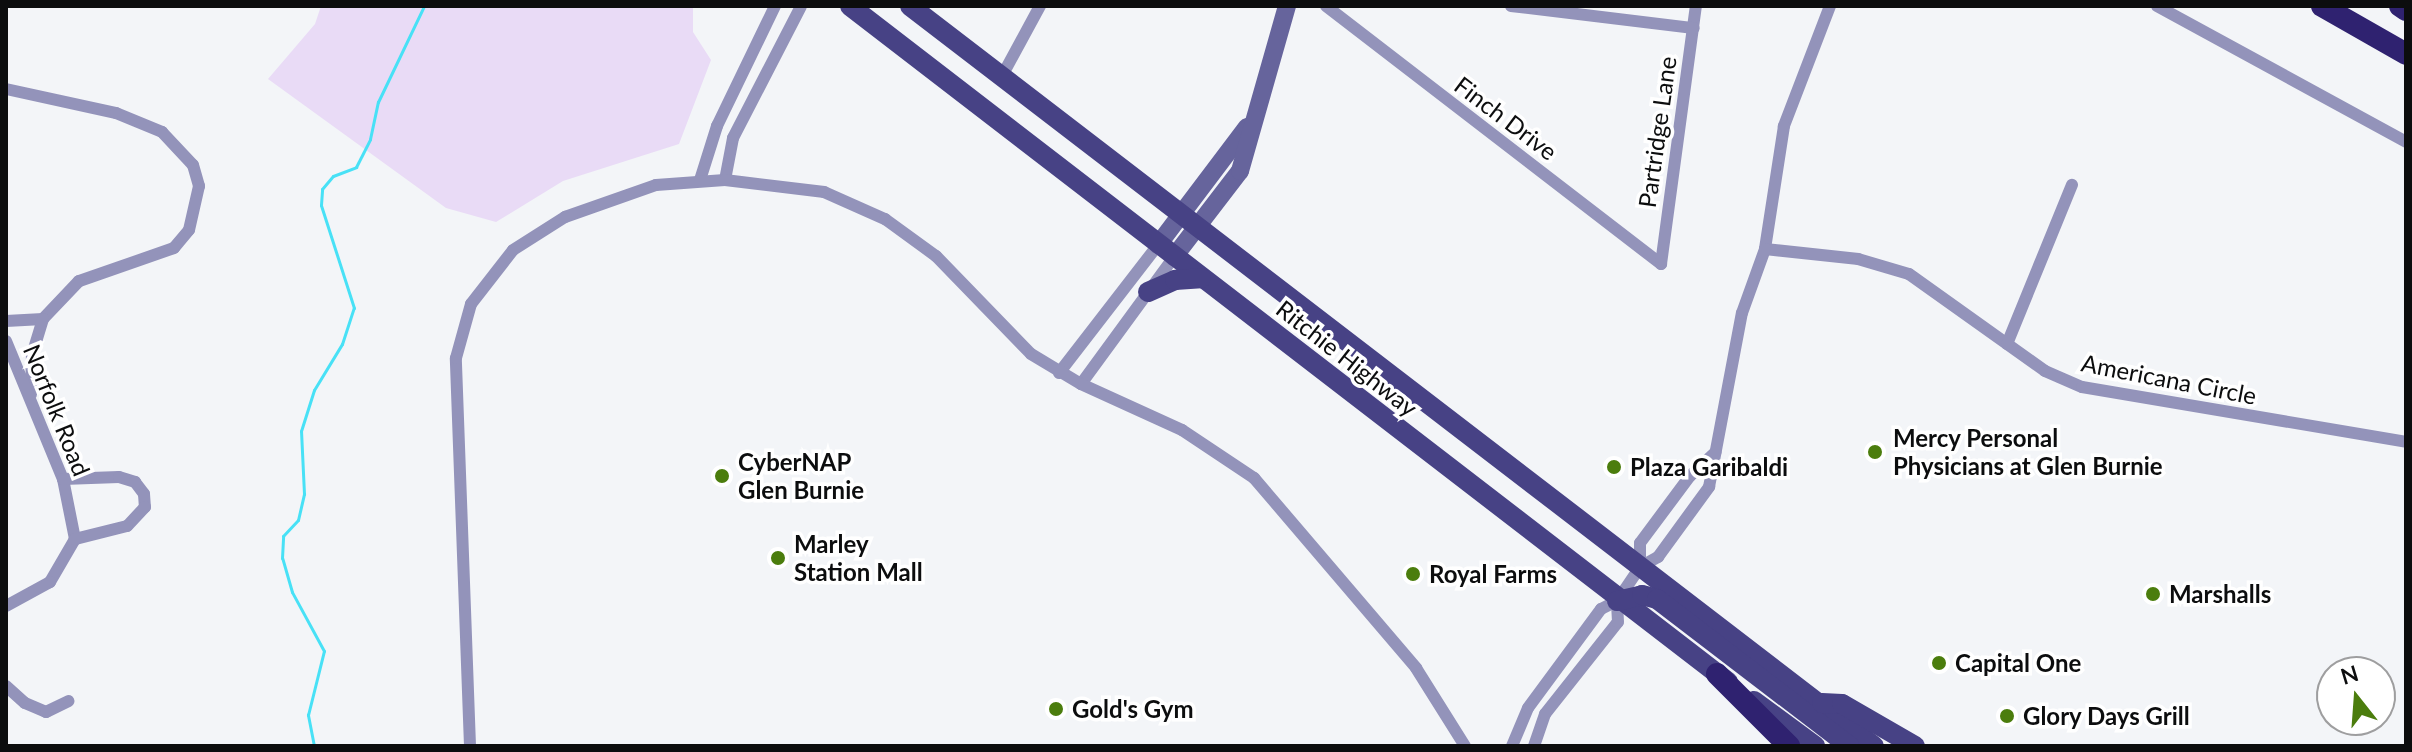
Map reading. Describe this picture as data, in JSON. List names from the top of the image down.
{
  "streets": {
    "main road": ["Ritchie Highway"],
    "street": [
      "Finch Drive",
      "Partridge Lane",
      "Americana Circle",
      "Norfolk Road"
    ]
  },
  "crossings": [
    ["Finch Drive", "Partridge Lane"]
  ],
  "places": [
    "Mercy Personal Physicians at Glen Burnie",
    "Plaza Garibaldi",
    "CyberNAP Glen Burnie",
    "Marley Station Mall",
    "Royal Farms",
    "Marshalls",
    "Capital One",
    "Gold's Gym",
    "Glory Days Grill"
  ],
  "north": "top"
}
